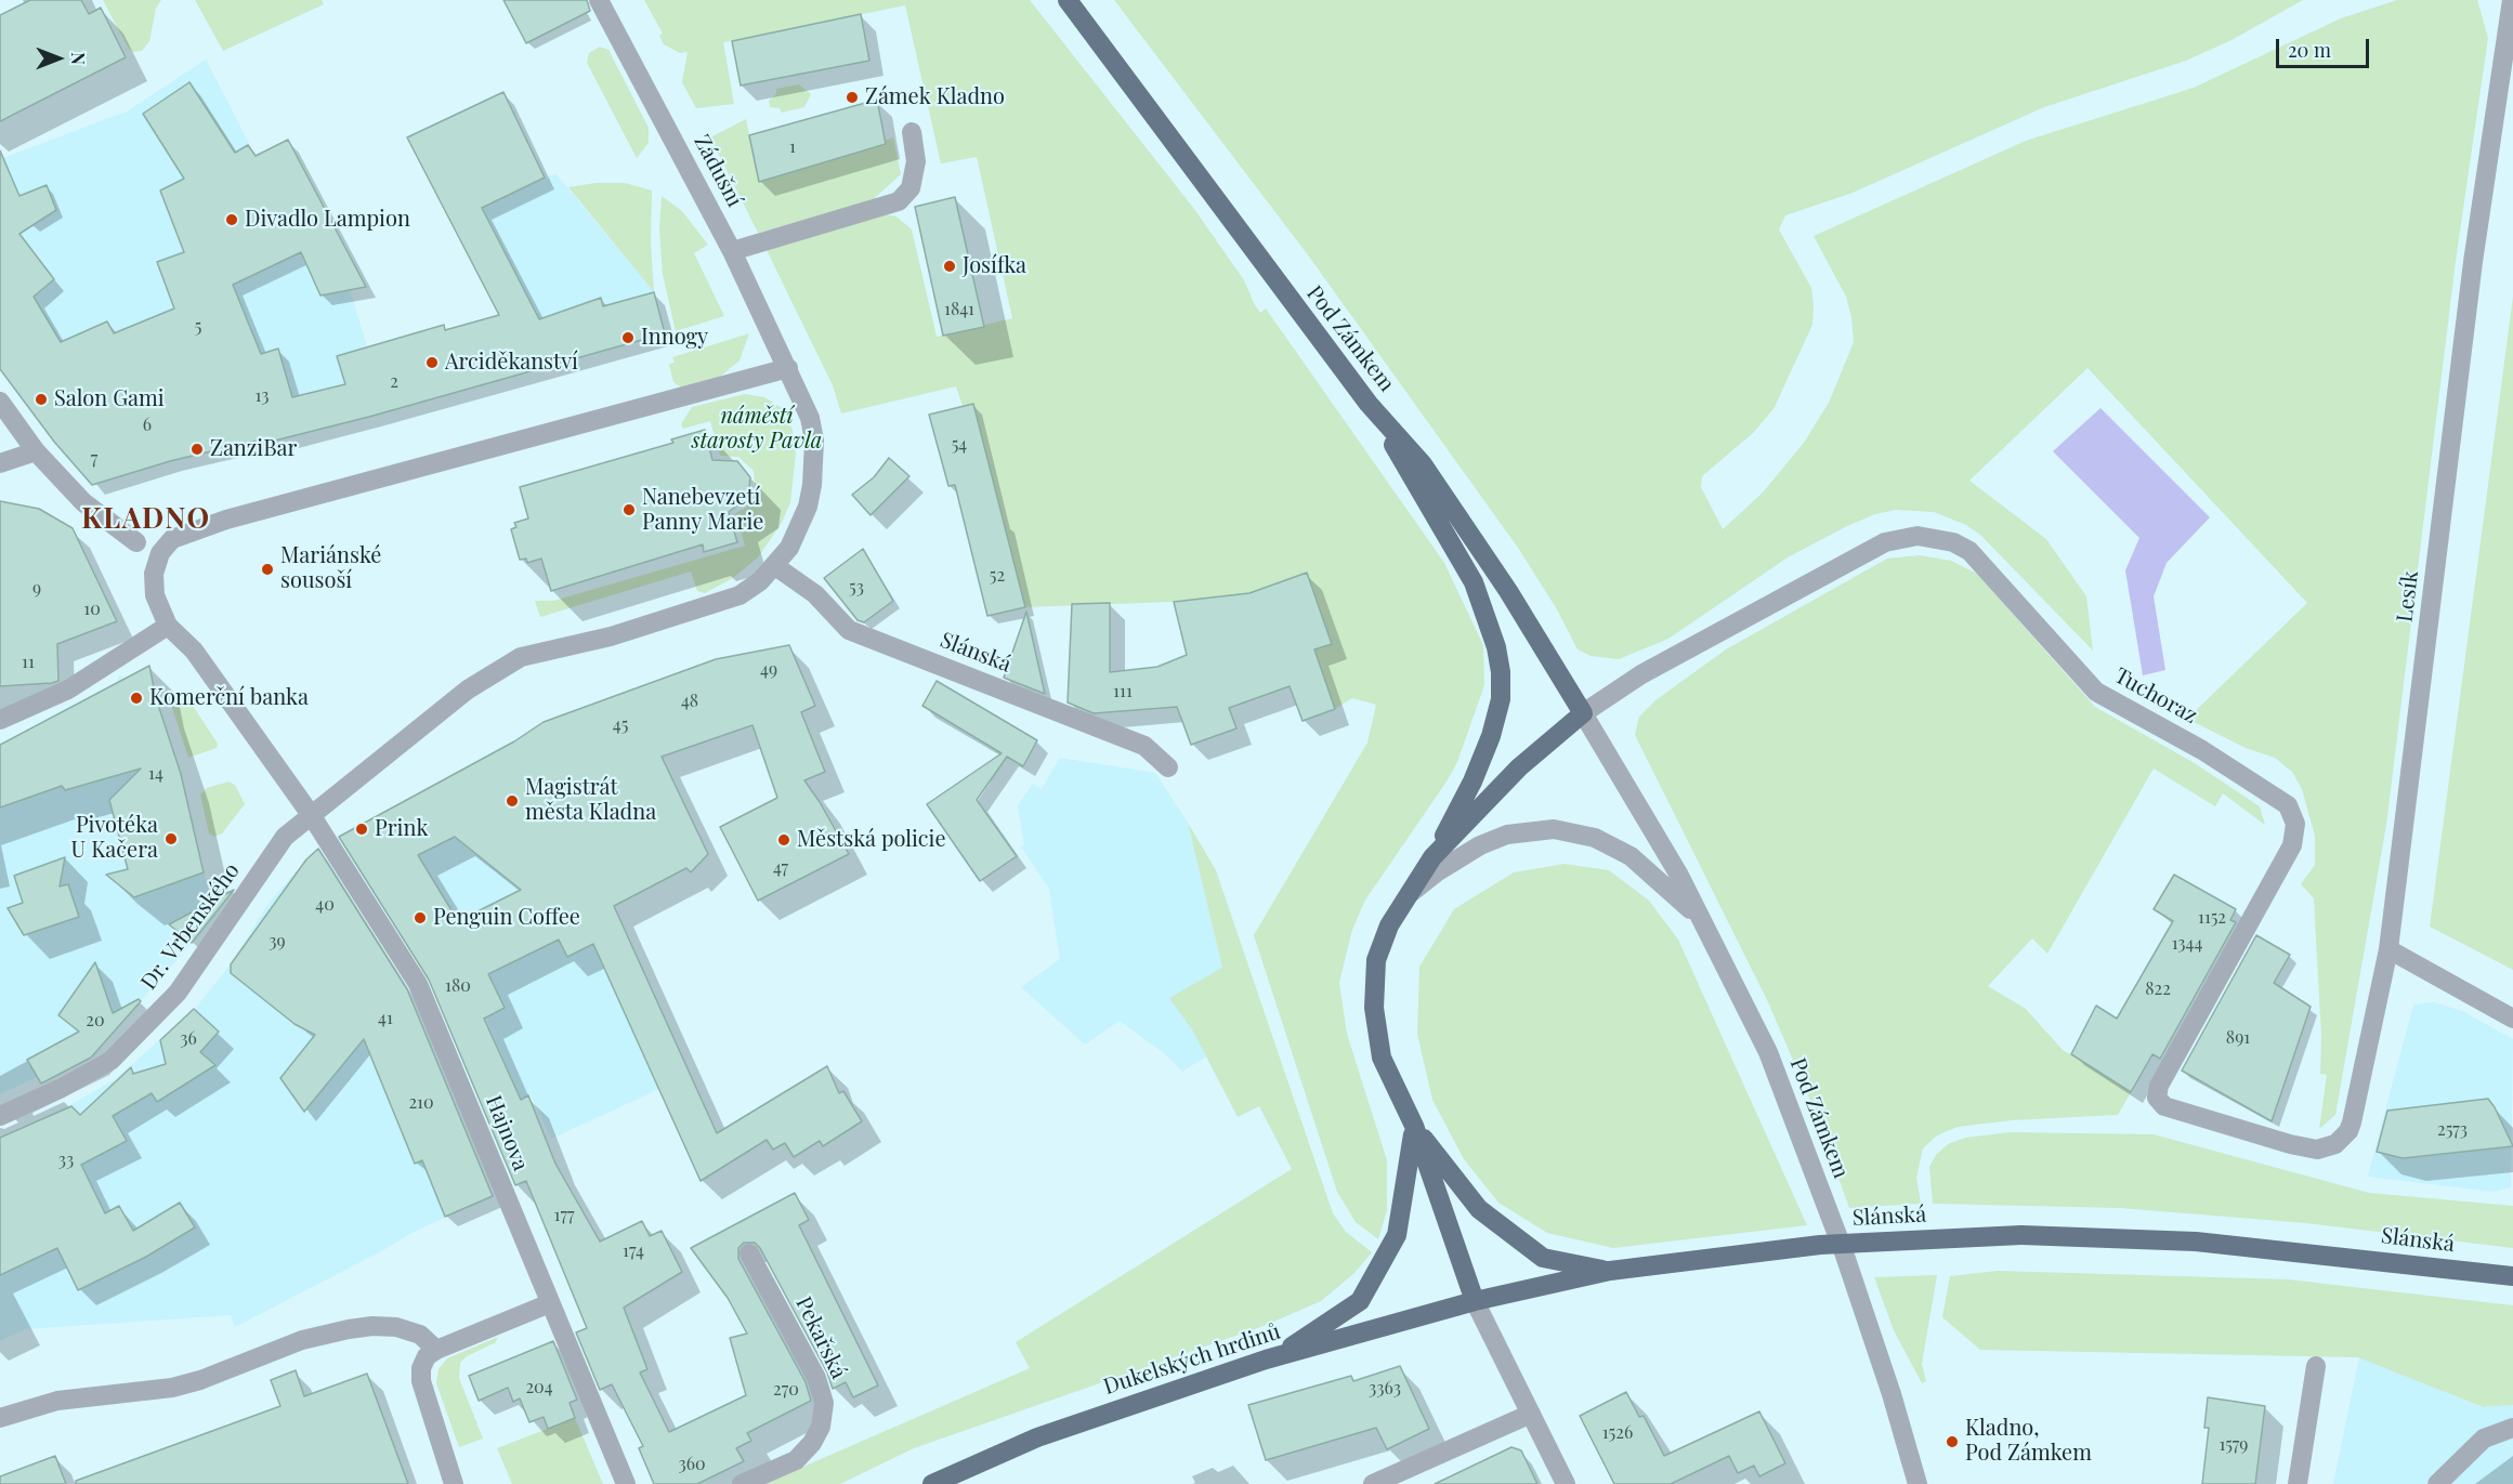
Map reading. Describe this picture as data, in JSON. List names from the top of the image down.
{
  "streets": {
    "main road": ["Pod Zámkem", "Slánská", "Dukelských hrdinů"],
    "street": [
      "Zádušní",
      "Lesík",
      "Tuchoraz",
      "Dr. Vrbenského",
      "Hajnova",
      "Pekařská"
    ]
  },
  "crossings": [
    ["Pod Zámkem", "Slánská"],
    ["Pod Zámkem", "Tuchoraz"],
    ["Pod Zámkem", "Dukelských hrdinů"],
    ["Lesík", "Tuchoraz"],
    ["Slánská", "Dukelských hrdinů"],
    ["Dr. Vrbenského", "Hajnova"]
  ],
  "districts": ["KLADNO"],
  "parks": ["náměstí starosty Pavla"],
  "places": [
    "Zámek Kladno",
    "Divadlo Lampion",
    "Josífka",
    "Innogy",
    "Arciděkanství",
    "Salon Gami",
    "ZanziBar",
    "Nanebevzetí Panny Marie",
    "Mariánské sousoší",
    "Komerční banka",
    "Magistrát města Kladna",
    "Prink",
    "Pivotéka U Kačera",
    "Městská policie",
    "Penguin Coffee",
    "Kladno, Pod Zámkem"
  ],
  "house_numbers": [
    "1",
    "1841",
    "5",
    "2",
    "13",
    "6",
    "54",
    "7",
    "52",
    "53",
    "9",
    "10",
    "11",
    "49",
    "111",
    "48",
    "45",
    "14",
    "47",
    "40",
    "1152",
    "39",
    "1344",
    "180",
    "822",
    "41",
    "20",
    "891",
    "36",
    "210",
    "2573",
    "33",
    "177",
    "174",
    "204",
    "3363",
    "270",
    "1526",
    "1579",
    "360"
  ],
  "scale_bar": "20 m",
  "north": "right"
}
